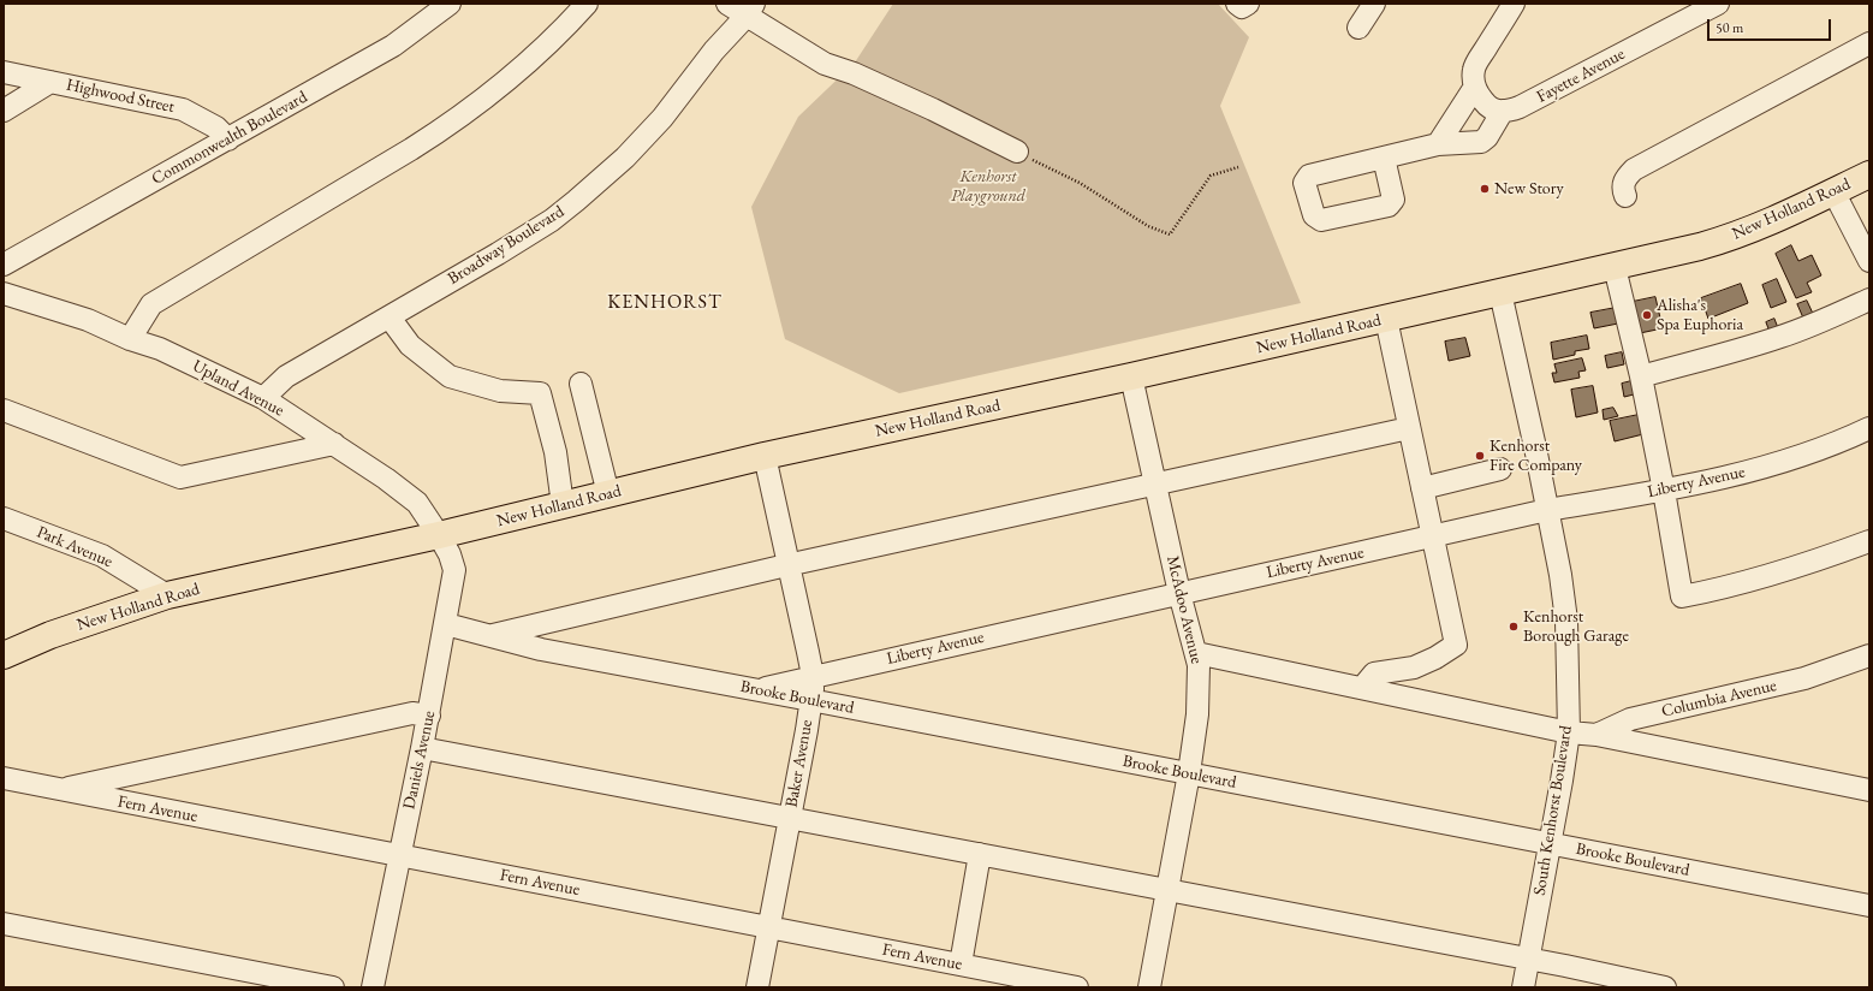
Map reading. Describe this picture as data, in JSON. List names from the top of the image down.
{
  "streets": {
    "main road": ["New Holland Road"],
    "street": [
      "Fayette Avenue",
      "Highwood Street",
      "Commonwealth Boulevard",
      "Broadway Boulevard",
      "Upland Avenue",
      "Liberty Avenue",
      "Park Avenue",
      "McAdoo Avenue",
      "Brooke Boulevard",
      "Columbia Avenue",
      "Daniels Avenue",
      "Baker Avenue",
      "Fern Avenue",
      "South Kenhorst Boulevard"
    ]
  },
  "crossings": [
    ["Highwood Street", "Commonwealth Boulevard"],
    ["New Holland Road", "Upland Avenue"],
    ["New Holland Road", "Park Avenue"],
    ["New Holland Road", "McAdoo Avenue"],
    ["New Holland Road", "Daniels Avenue"],
    ["New Holland Road", "Baker Avenue"],
    ["New Holland Road", "South Kenhorst Boulevard"],
    ["Broadway Boulevard", "Upland Avenue"],
    ["Upland Avenue", "Daniels Avenue"],
    ["Liberty Avenue", "McAdoo Avenue"],
    ["Liberty Avenue", "Brooke Boulevard"],
    ["Liberty Avenue", "Baker Avenue"],
    ["Liberty Avenue", "South Kenhorst Boulevard"],
    ["McAdoo Avenue", "Brooke Boulevard"],
    ["McAdoo Avenue", "Columbia Avenue"],
    ["Brooke Boulevard", "Daniels Avenue"],
    ["Brooke Boulevard", "Baker Avenue"],
    ["Brooke Boulevard", "South Kenhorst Boulevard"],
    ["Columbia Avenue", "South Kenhorst Boulevard"],
    ["Daniels Avenue", "Fern Avenue"],
    ["Baker Avenue", "Fern Avenue"]
  ],
  "districts": ["KENHORST"],
  "parks": ["Kenhorst Playground"],
  "places": [
    "New Story",
    "Alisha's Spa Euphoria",
    "Kenhorst Fire Company",
    "Kenhorst Borough Garage"
  ],
  "scale_bar": "50 m"
}
